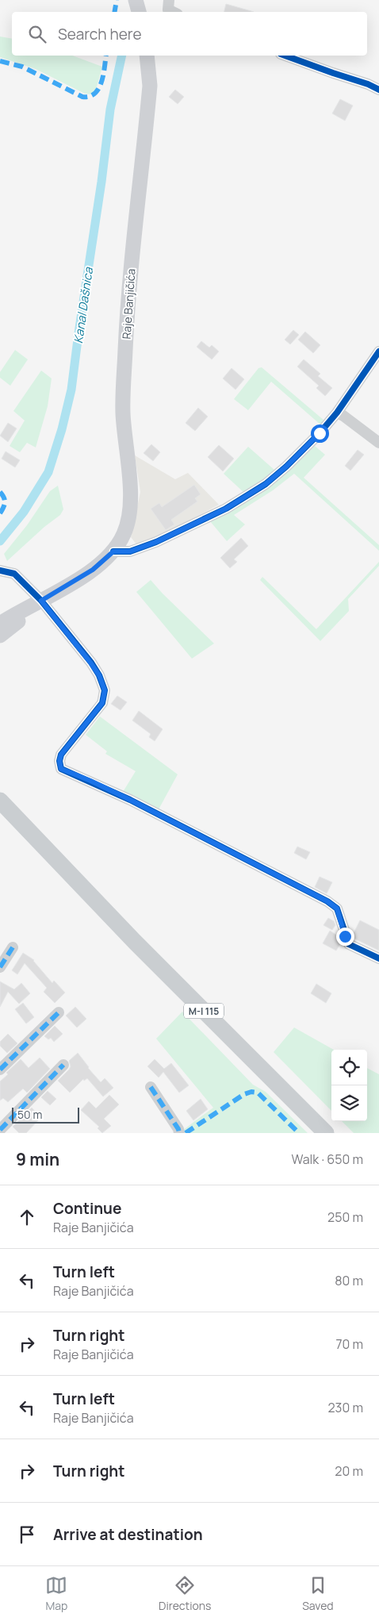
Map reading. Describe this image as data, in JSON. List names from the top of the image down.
{
  "streets": {
    "main road": ["Raje Banjičića", "M-I 115"]
  },
  "water": ["Kanal Dašnica"],
  "scale_bar": "50 m",
  "page": {
    "search": "Search here",
    "scale": "50 m",
    "heading": ["9 min", "Walk · 650 m"],
    "list": [
      ["Continue", "Raje Banjičića", "250 m"],
      ["Turn left", "Raje Banjičića", "80 m"],
      ["Turn right", "Raje Banjičića", "70 m"],
      ["Turn left", "Raje Banjičića", "230 m"],
      ["Turn right", "20 m"],
      "Arrive at destination"
    ],
    "nav": ["Map", "Directions", "Saved"]
  }
}
